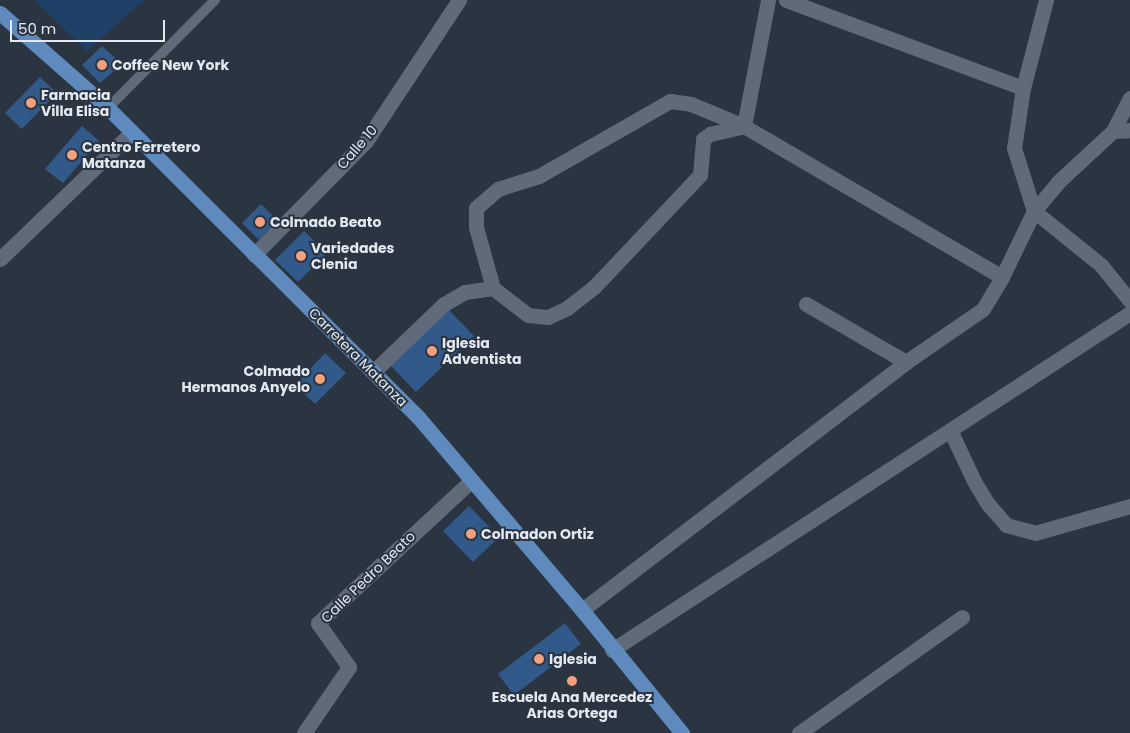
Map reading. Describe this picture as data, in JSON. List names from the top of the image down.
{
  "streets": {
    "main road": ["Carretera Matanza"],
    "street": ["Calle 10", "Calle Pedro Beato"]
  },
  "crossings": [
    ["Calle 10", "Carretera Matanza"],
    ["Carretera Matanza", "Calle Pedro Beato"]
  ],
  "places": [
    "Coffee New York",
    "Farmacia Villa Elisa",
    "Centro Ferretero Matanza",
    "Colmado Beato",
    "Variedades Clenia",
    "Iglesia Adventista",
    "Colmado Hermanos Anyelo",
    "Colmadon Ortiz",
    "Iglesia",
    "Escuela Ana Mercedez Arias Ortega"
  ],
  "scale_bar": "50 m"
}
